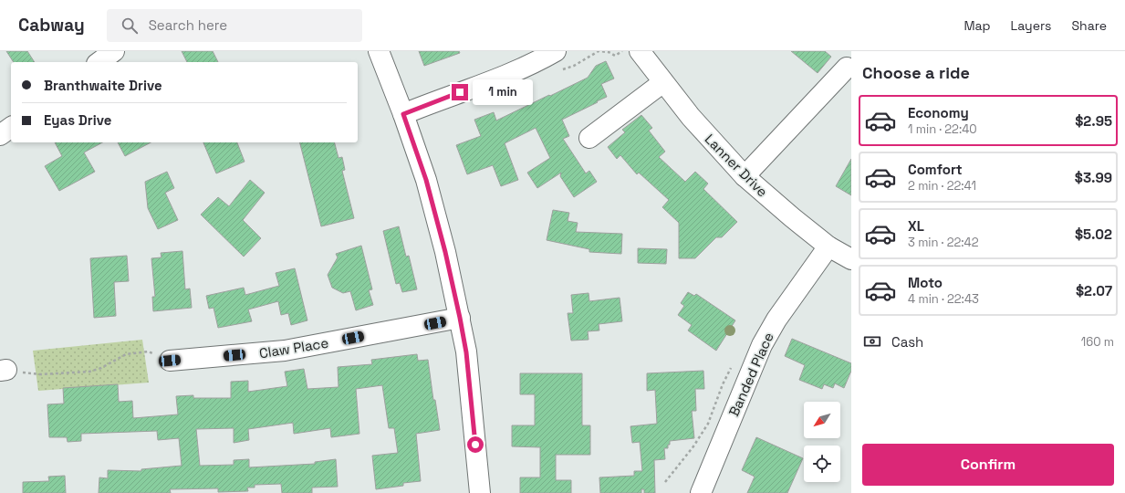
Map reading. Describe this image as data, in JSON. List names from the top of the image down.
{
  "streets": {
    "street": ["Lanner Drive", "Claw Place", "Banded Place"]
  },
  "crossings": [
    ["Lanner Drive", "Banded Place"]
  ],
  "north": "bottom left",
  "page": {
    "header": "Cabway",
    "search": "Search here",
    "nav": ["Map", "Layers", "Share"],
    "heading": "Choose a ride",
    "banner": ["Branthwaite Drive", "Eyas Drive"],
    "bubble": "1 min",
    "list": [
      {
        "name": "Economy",
        "note": "1 min · 22:40",
        "value": "$2.95"
      },
      {
        "name": "Comfort",
        "note": "2 min · 22:41",
        "value": "$3.99"
      },
      {
        "name": "XL",
        "note": "3 min · 22:42",
        "value": "$5.02"
      },
      {
        "name": "Moto",
        "note": "4 min · 22:43",
        "value": "$2.07"
      }
    ],
    "pay": ["Cash", "160 m"],
    "buttons": "Confirm"
  }
}
